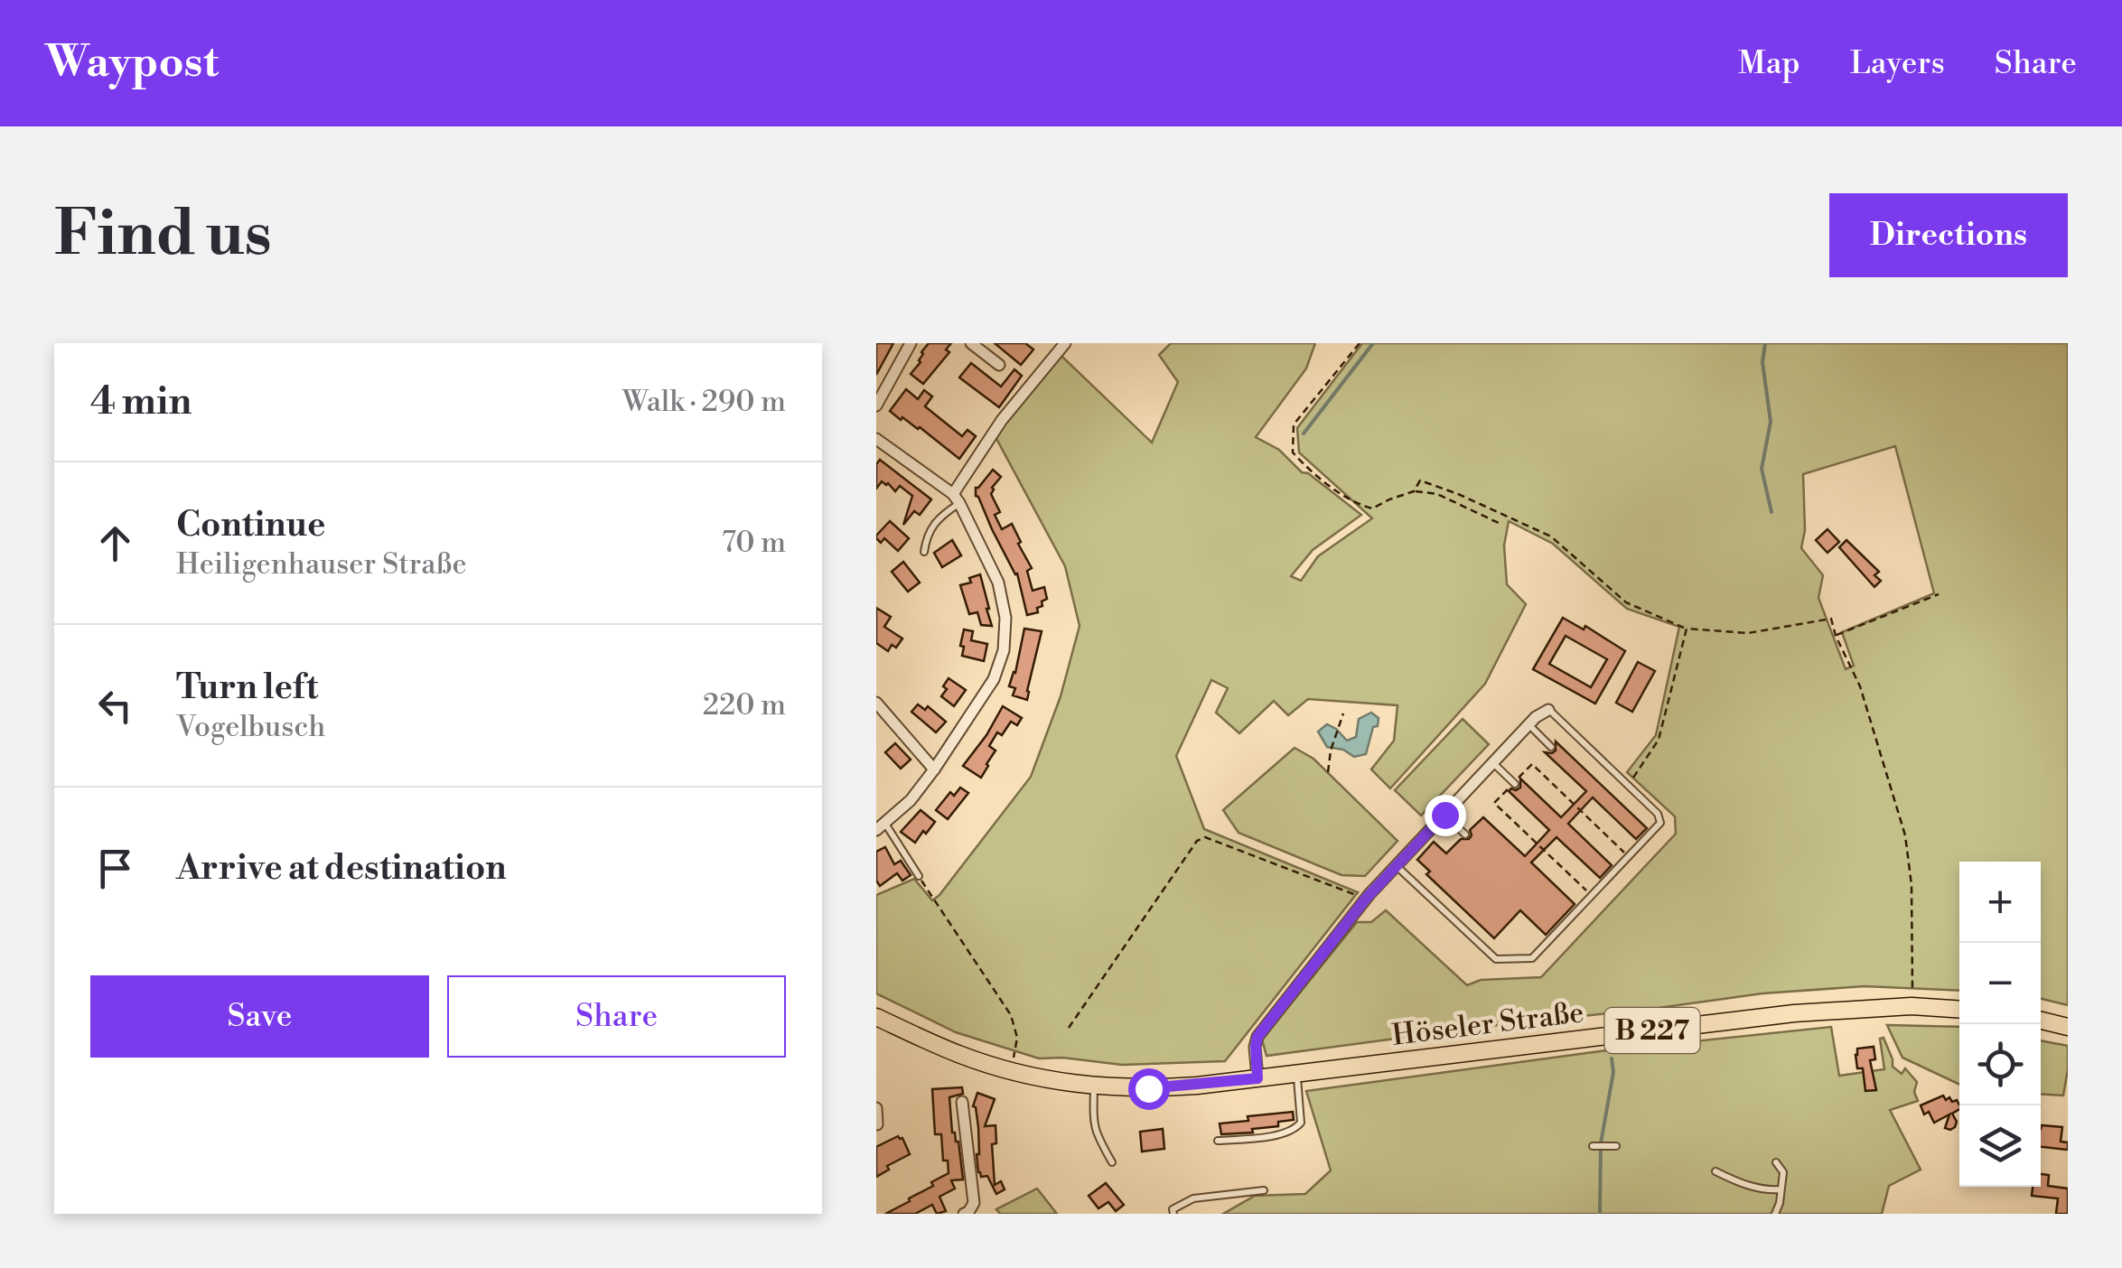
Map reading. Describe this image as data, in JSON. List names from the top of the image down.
{
  "streets": {
    "main road": ["Höseler Straße", "B 227"]
  },
  "crossings": [
    ["Höseler Straße", "B 227"]
  ],
  "page": {
    "header": "Waypost",
    "nav": ["Map", "Layers", "Share"],
    "buttons": [
      "Directions",
      ["Save", "Share"]
    ],
    "title": "Find us",
    "heading": ["4 min", "Walk · 290 m"],
    "list": [
      ["Continue", "Heiligenhauser Straße", "70 m"],
      ["Turn left", "Vogelbusch", "220 m"],
      "Arrive at destination"
    ],
    "map_buttons": ["+", "−"]
  }
}
